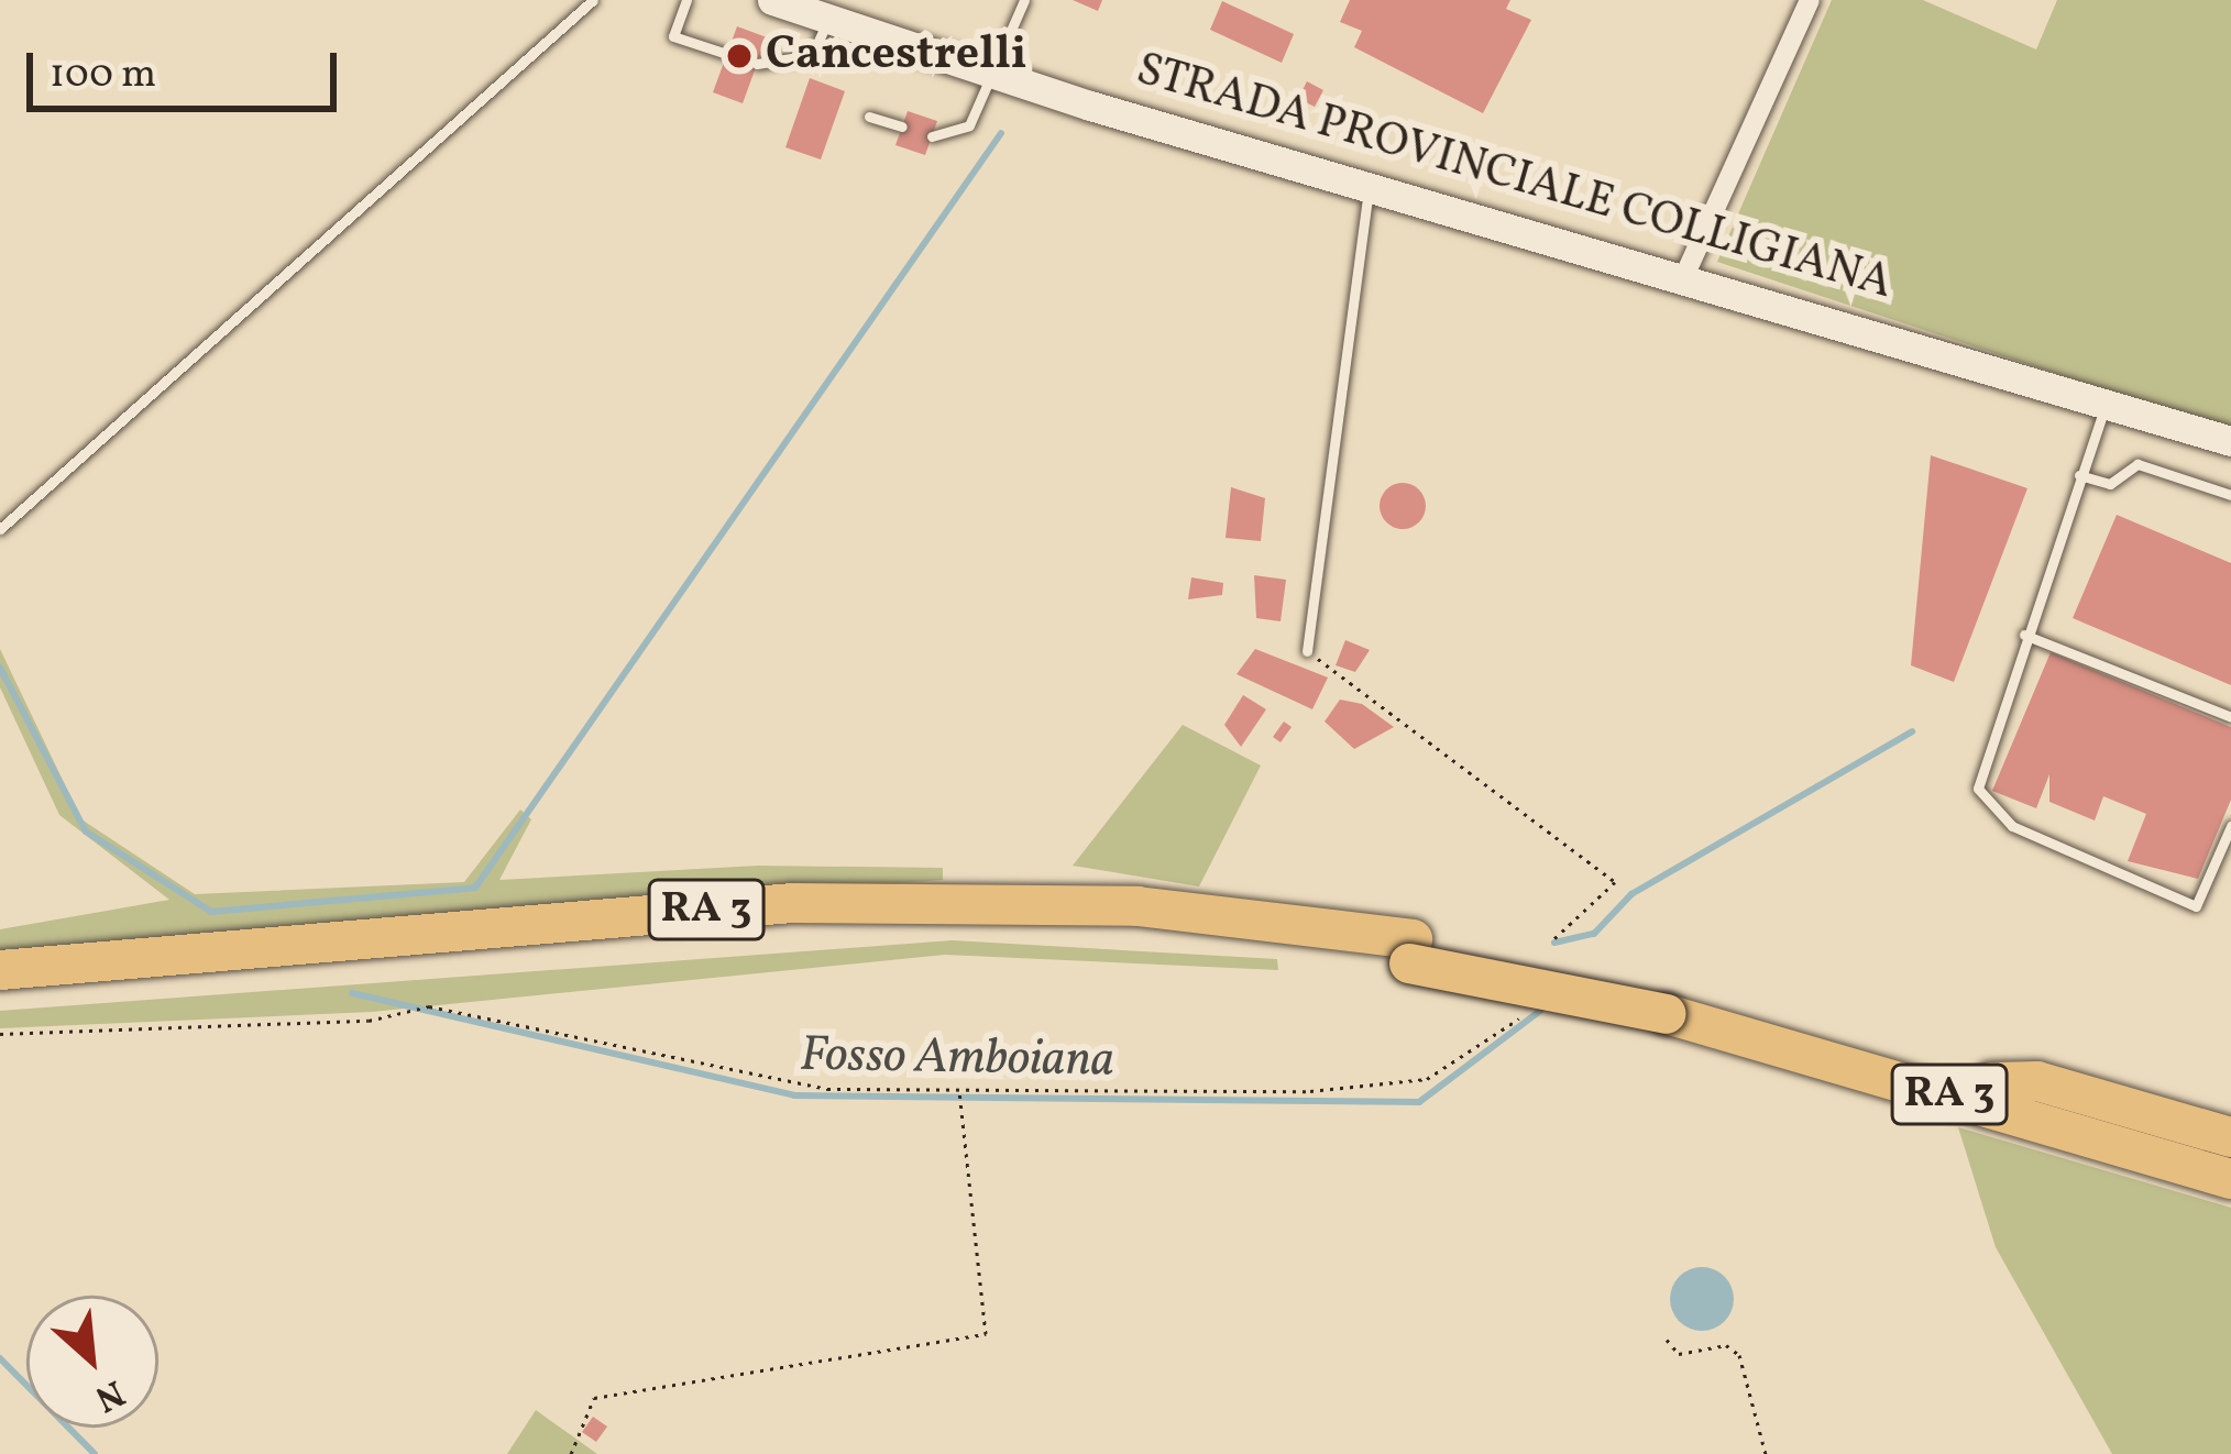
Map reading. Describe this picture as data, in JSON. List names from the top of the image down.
{
  "streets": {
    "highway": ["RA 3"],
    "main road": ["STRADA PROVINCIALE COLLIGIANA"]
  },
  "water": ["Fosso Amboiana"],
  "places": ["Cancestrelli"],
  "scale_bar": "100 m",
  "north": "bottom right"
}
